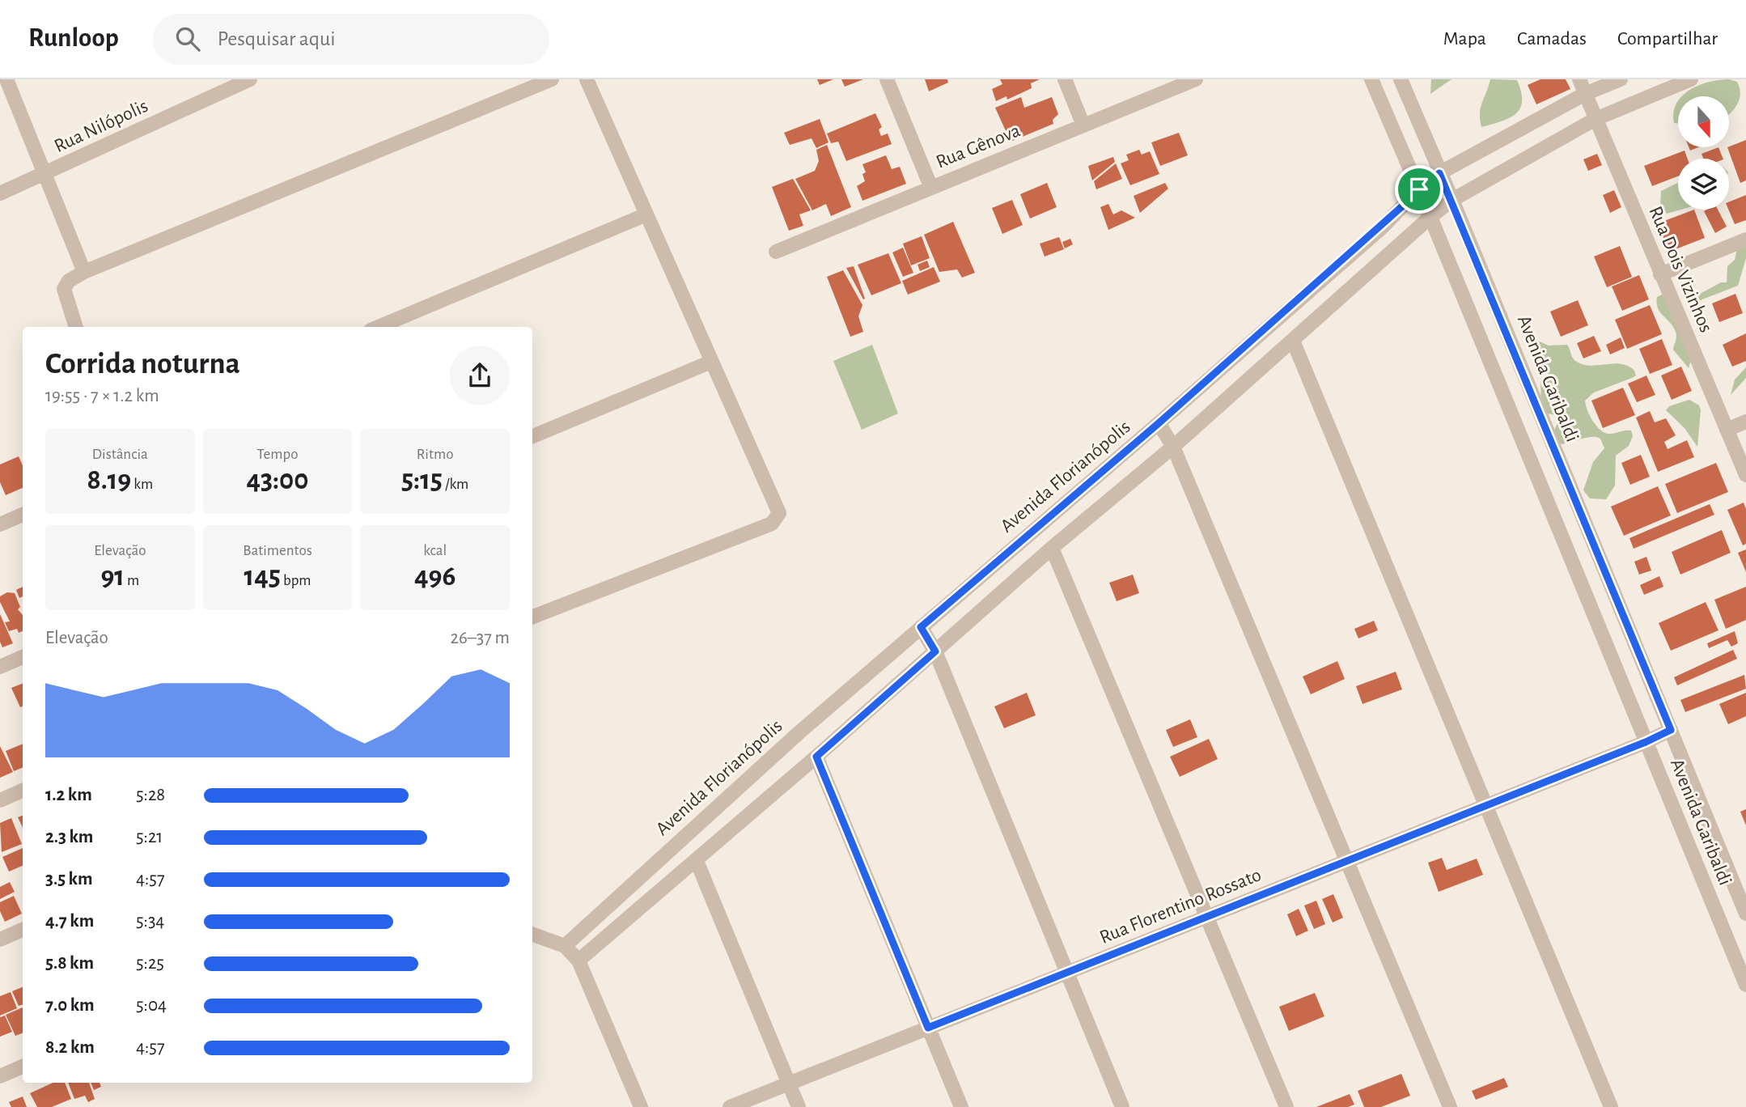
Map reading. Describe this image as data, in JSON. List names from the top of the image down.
{
  "streets": {
    "street": [
      "Rua Nilópolis",
      "Rua Gênova",
      "Rua Dois Vizinhos",
      "Avenida Garibaldi",
      "Avenida Florianópolis",
      "Rua Florentino Rossato"
    ]
  },
  "crossings": [
    ["Rua Dois Vizinhos", "Avenida Florianópolis"],
    ["Avenida Garibaldi", "Avenida Florianópolis"],
    ["Avenida Garibaldi", "Rua Florentino Rossato"]
  ],
  "north": "bottom",
  "page": {
    "header": "Runloop",
    "search": "Pesquisar aqui",
    "nav": ["Mapa", "Camadas", "Compartilhar"],
    "heading": ["Corrida noturna", "19:55 · 7 × 1.2 km"],
    "stats": [
      ["Distância", "8.19 km"],
      ["Tempo", "43:00"],
      ["Ritmo", "5:15 /km"],
      ["Elevação", "91 m"],
      ["Batimentos", "145 bpm"],
      ["kcal", "496"]
    ],
    "chart": ["Elevação", "26–37 m"],
    "list": [
      {
        "name": "1.2 km",
        "note": "5:28"
      },
      {
        "name": "2.3 km",
        "note": "5:21"
      },
      {
        "name": "3.5 km",
        "note": "4:57"
      },
      {
        "name": "4.7 km",
        "note": "5:34"
      },
      {
        "name": "5.8 km",
        "note": "5:25"
      },
      {
        "name": "7.0 km",
        "note": "5:04"
      },
      {
        "name": "8.2 km",
        "note": "4:57"
      }
    ]
  }
}
